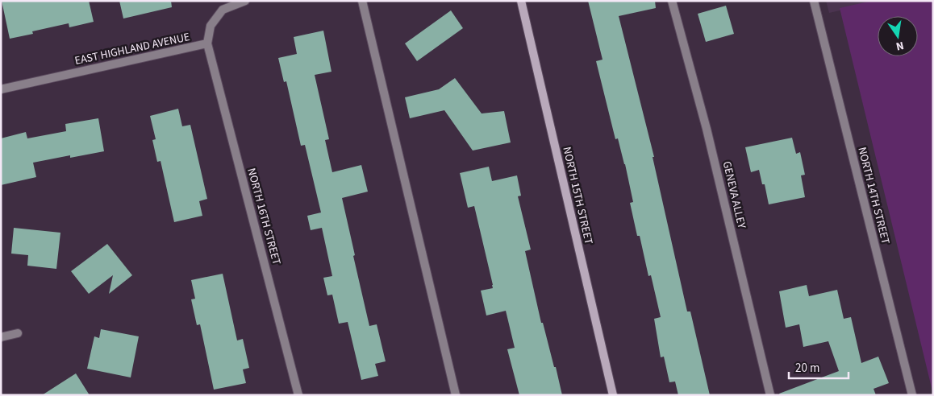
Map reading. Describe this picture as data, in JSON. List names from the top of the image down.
{
  "streets": {
    "street": [
      "EAST HIGHLAND AVENUE",
      "GENEVA ALLEY",
      "NORTH 15TH STREET",
      "NORTH 14TH STREET",
      "NORTH 16TH STREET"
    ]
  },
  "crossings": [
    ["EAST HIGHLAND AVENUE", "NORTH 16TH STREET"]
  ],
  "scale_bar": "20 m",
  "north": "bottom"
}
